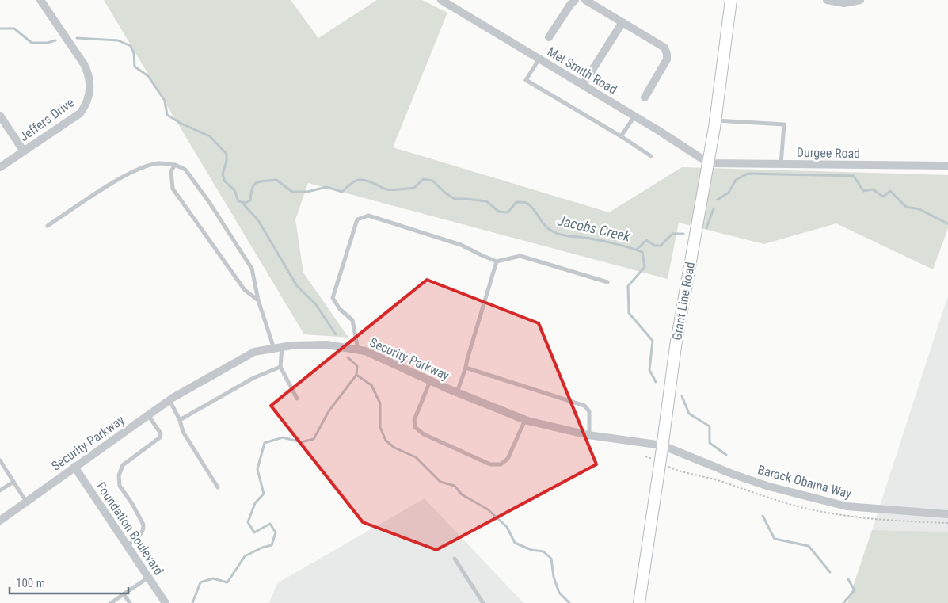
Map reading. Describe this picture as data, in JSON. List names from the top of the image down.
{
  "streets": {
    "main road": ["Grant Line Road"],
    "street": [
      "Mel Smith Road",
      "Jeffers Drive",
      "Durgee Road",
      "Security Parkway",
      "Barack Obama Way",
      "Foundation Boulevard"
    ]
  },
  "crossings": [
    ["Mel Smith Road", "Durgee Road"],
    ["Mel Smith Road", "Grant Line Road"],
    ["Durgee Road", "Grant Line Road"],
    ["Grant Line Road", "Security Parkway"],
    ["Grant Line Road", "Barack Obama Way"],
    ["Security Parkway", "Barack Obama Way"],
    ["Security Parkway", "Foundation Boulevard"]
  ],
  "water": ["Jacobs Creek"],
  "scale_bar": "100 m"
}
